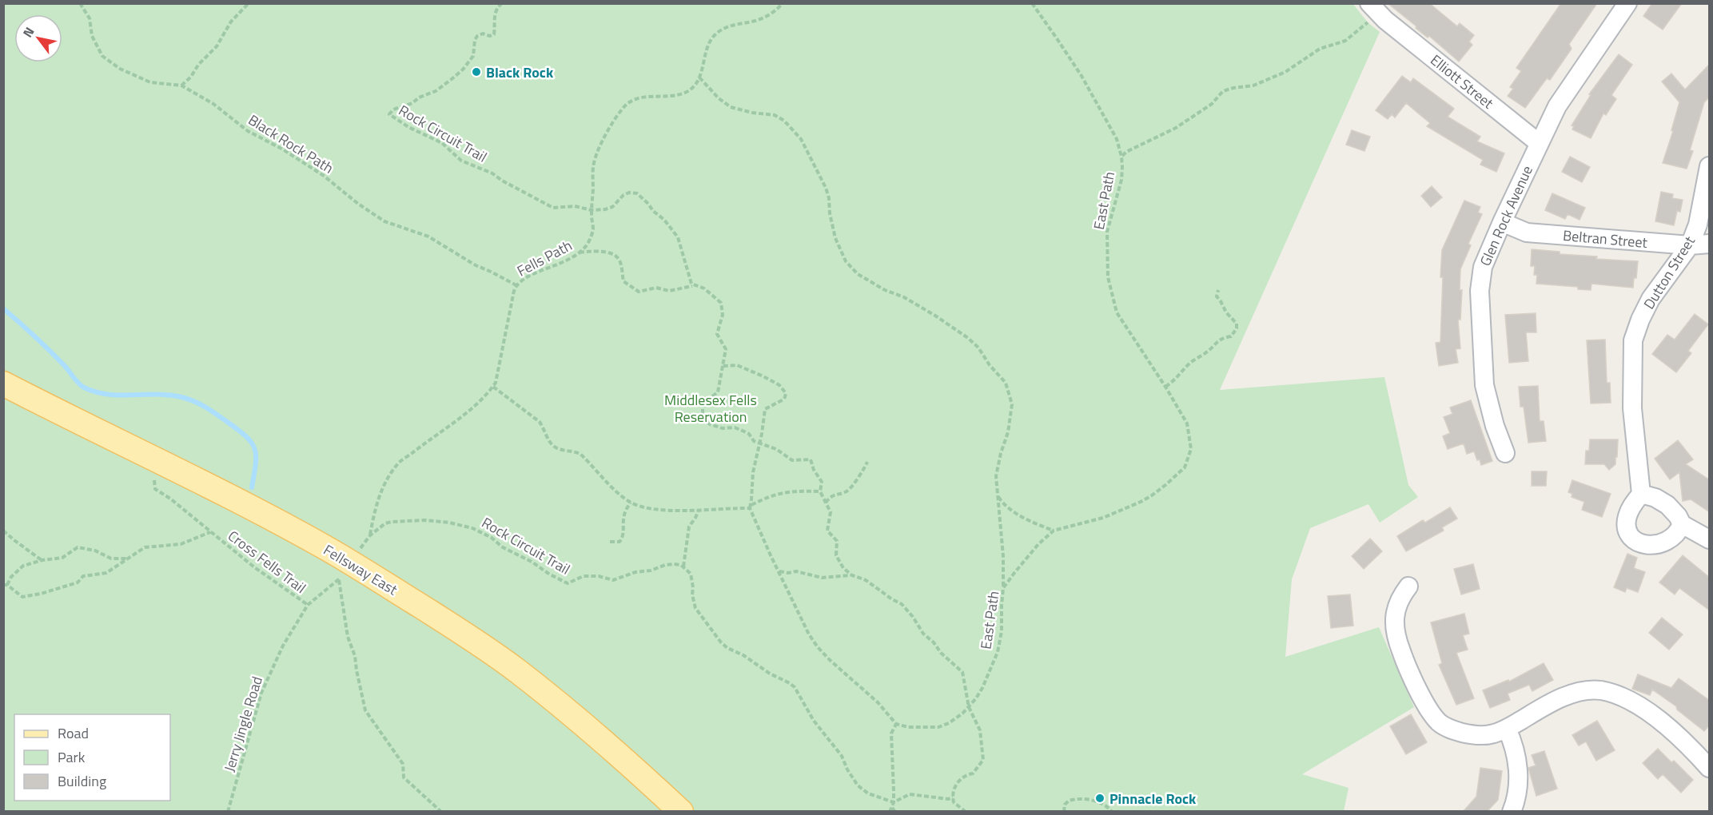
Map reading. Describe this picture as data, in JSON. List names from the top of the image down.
{
  "streets": {
    "main road": ["Fellsway East"],
    "street": [
      "Elliott Street",
      "Glen Rock Avenue",
      "Beltran Street",
      "Dutton Street"
    ],
    "path": [
      "Rock Circuit Trail",
      "Black Rock Path",
      "East Path",
      "Fells Path",
      "Cross Fells Trail",
      "Jerry Jingle Road"
    ]
  },
  "crossings": [
    ["Elliott Street", "Glen Rock Avenue"],
    ["Rock Circuit Trail", "Fells Path"],
    ["Black Rock Path", "Fells Path"],
    ["Glen Rock Avenue", "Beltran Street"],
    ["Beltran Street", "Dutton Street"],
    ["Cross Fells Trail", "Jerry Jingle Road"]
  ],
  "parks": ["Middlesex Fells Reservation"],
  "places": ["Black Rock", "Pinnacle Rock"],
  "legend": ["Road", "Park", "Building"],
  "north": "top left"
}
